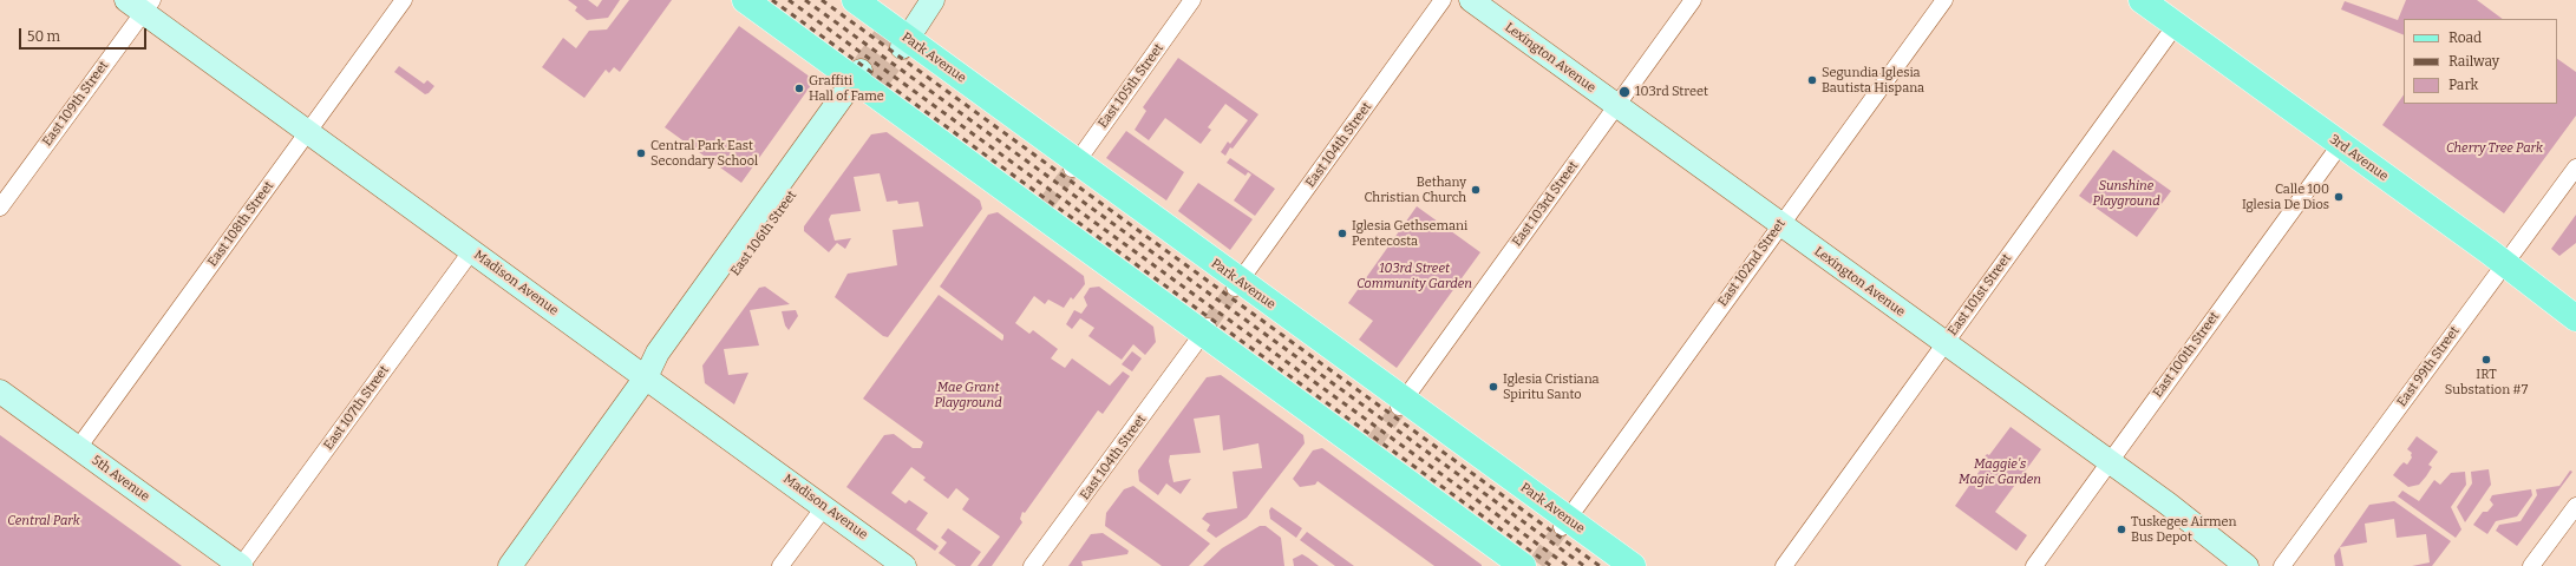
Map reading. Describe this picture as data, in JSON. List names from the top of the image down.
{
  "streets": {
    "main road": [
      "Park Avenue",
      "Lexington Avenue",
      "3rd Avenue",
      "East 106th Street",
      "Madison Avenue",
      "5th Avenue"
    ],
    "street": [
      "East 105th Street",
      "East 109th Street",
      "East 104th Street",
      "East 103rd Street",
      "East 108th Street",
      "East 102nd Street",
      "East 101st Street",
      "East 100th Street",
      "East 99th Street",
      "East 107th Street"
    ]
  },
  "crossings": [
    ["Park Avenue", "East 105th Street"],
    ["Park Avenue", "East 104th Street"],
    ["Park Avenue", "East 103rd Street"],
    ["Park Avenue", "East 102nd Street"],
    ["Lexington Avenue", "East 103rd Street"],
    ["Lexington Avenue", "East 102nd Street"],
    ["Lexington Avenue", "East 101st Street"],
    ["Lexington Avenue", "East 100th Street"],
    ["East 109th Street", "Madison Avenue"],
    ["3rd Avenue", "East 101st Street"],
    ["3rd Avenue", "East 100th Street"],
    ["3rd Avenue", "East 99th Street"],
    ["East 108th Street", "Madison Avenue"],
    ["East 108th Street", "5th Avenue"],
    ["East 106th Street", "Madison Avenue"],
    ["Madison Avenue", "East 107th Street"],
    ["East 107th Street", "5th Avenue"]
  ],
  "parks": [
    "Cherry Tree Park",
    "Sunshine Playground",
    "103rd Street Community Garden",
    "Mae Grant Playground",
    "Maggie's Magic Garden",
    "Central Park"
  ],
  "places": [
    "Segundia Iglesia Bautista Hispana",
    "Graffiti Hall of Fame",
    "103rd Street",
    "Central Park East Secondary School",
    "Bethany Christian Church",
    "Calle 100 Iglesia De Dios",
    "Iglesia Gethsemani Pentecosta",
    "IRT Substation #7",
    "Iglesia Cristiana Spiritu Santo",
    "Tuskegee Airmen Bus Depot"
  ],
  "legend": ["Road", "Railway", "Park"],
  "scale_bar": "50 m"
}
